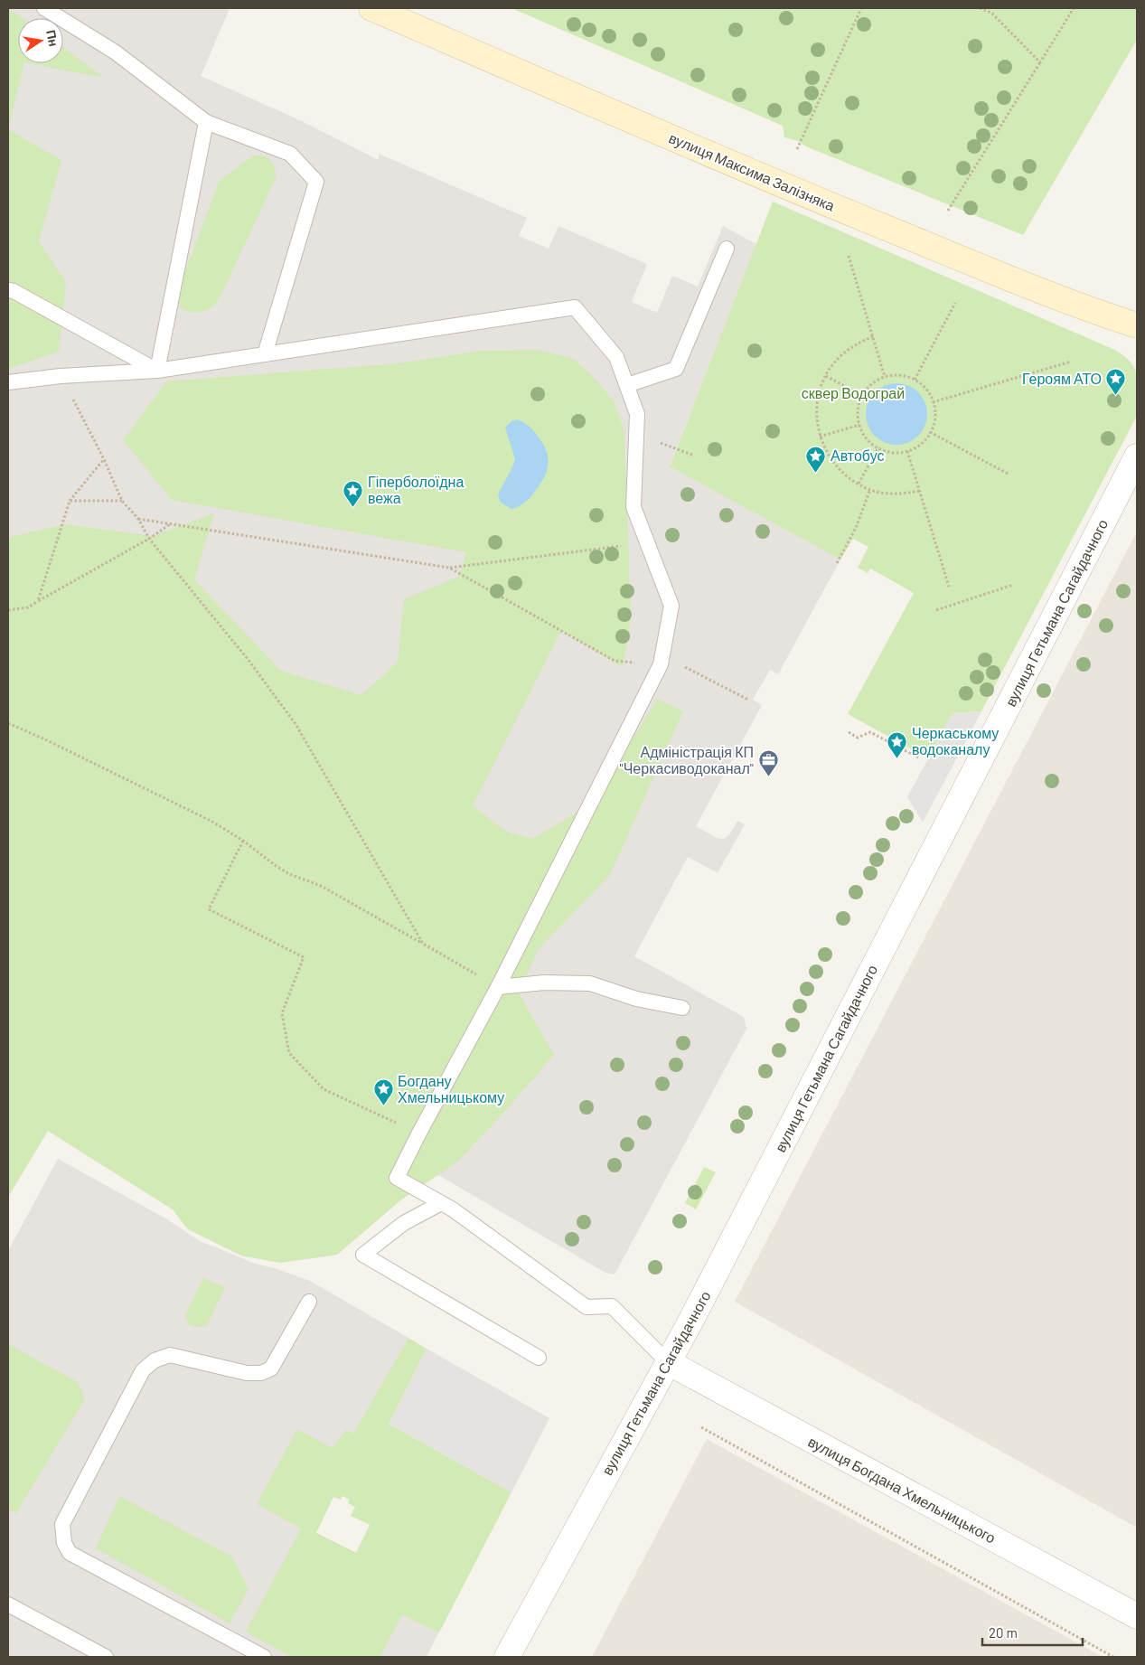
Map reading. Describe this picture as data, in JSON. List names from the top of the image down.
{
  "streets": {
    "main road": ["вулиця Максима Залізняка"],
    "street": ["вулиця Гетьмана Сагайдачного", "вулиця Богдана Хмельницького"]
  },
  "crossings": [
    ["вулиця Гетьмана Сагайдачного", "вулиця Богдана Хмельницького"]
  ],
  "parks": ["сквер Водограй"],
  "places": {
    "place": [
      "Героям АТО",
      "Автобус",
      "Гіперболоїдна вежа",
      "Черкаському водоканалу",
      "Богдану Хмельницькому"
    ],
    "office": ["Адміністрація КП \"Черкасиводоканал\""]
  },
  "scale_bar": "20 m",
  "north": "right"
}
